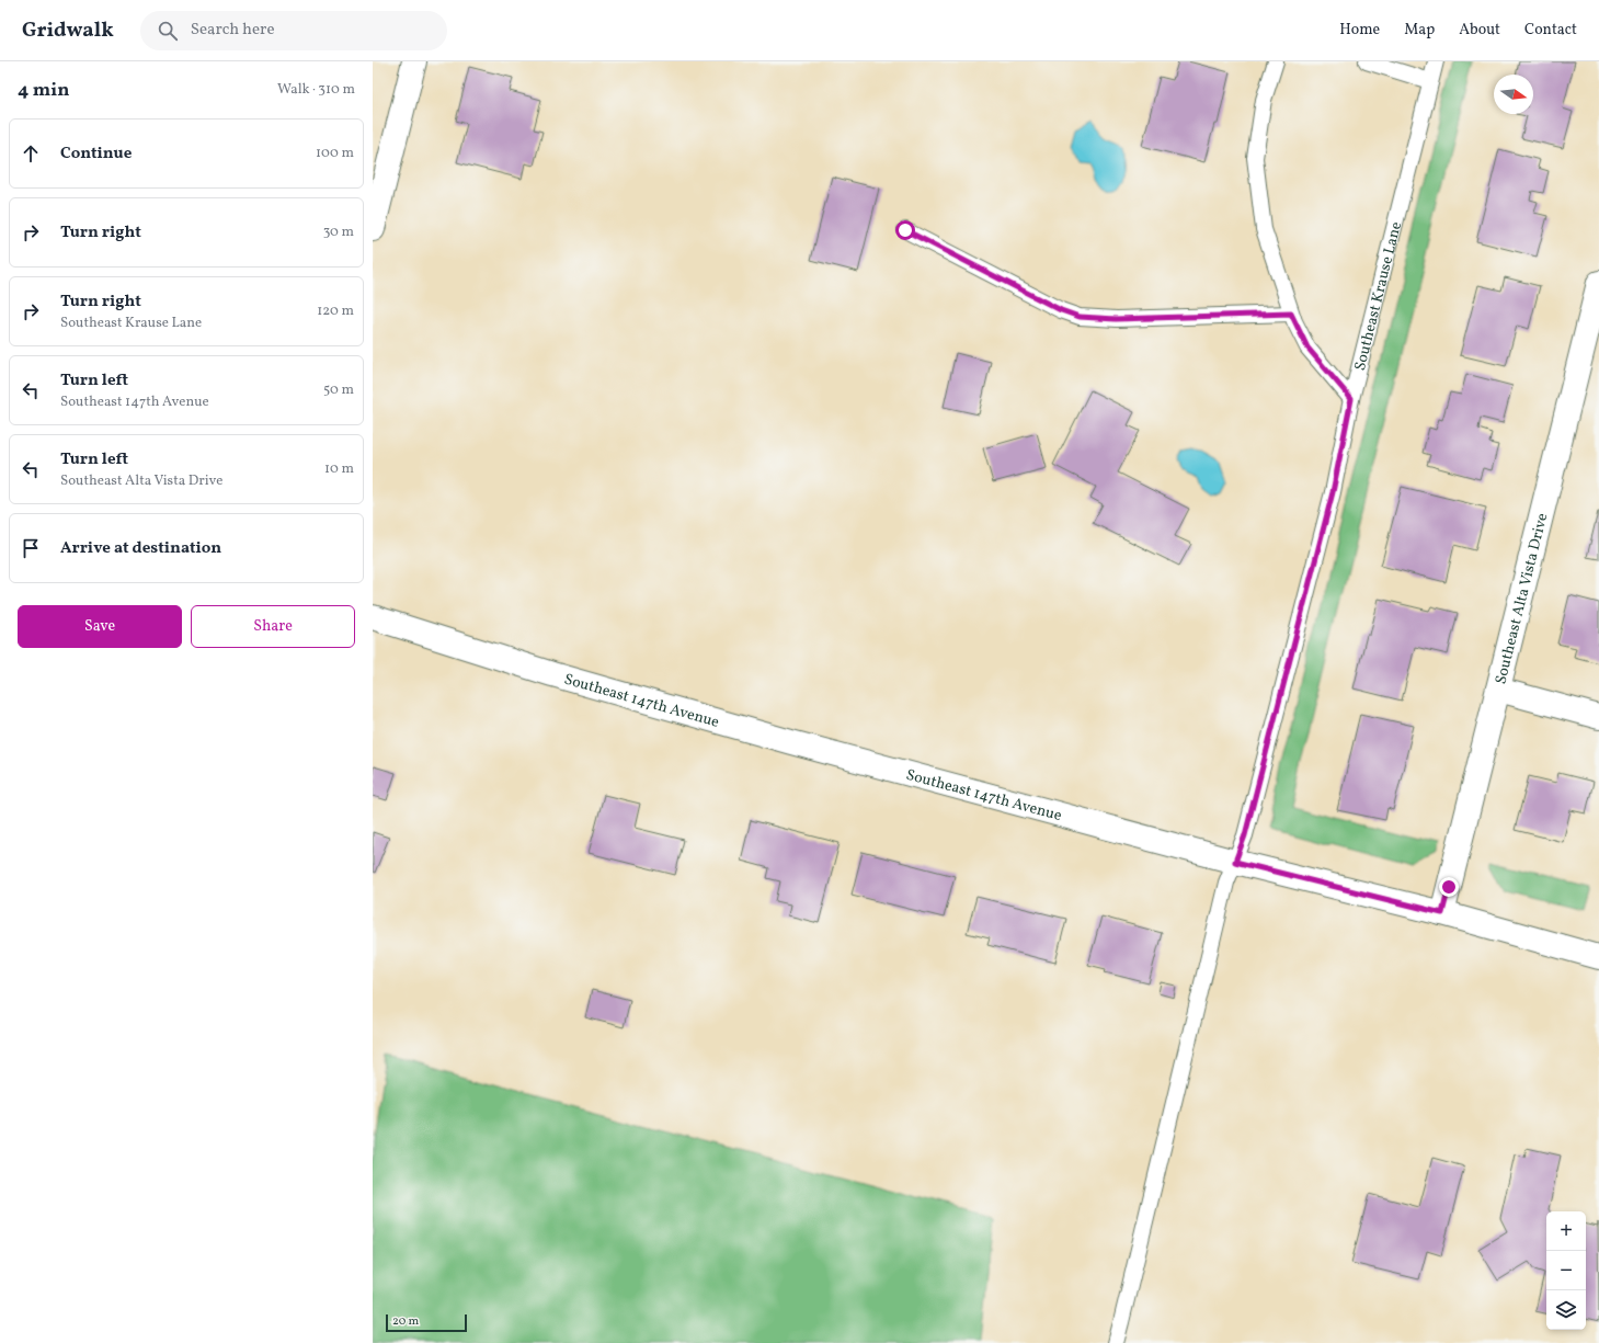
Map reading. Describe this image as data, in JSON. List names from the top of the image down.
{
  "streets": {
    "main road": ["Southeast Alta Vista Drive", "Southeast 147th Avenue"],
    "lane": ["Southeast Krause Lane"]
  },
  "crossings": [
    ["Southeast Krause Lane", "Southeast 147th Avenue"],
    ["Southeast Alta Vista Drive", "Southeast 147th Avenue"]
  ],
  "scale_bar": "20 m",
  "north": "right",
  "page": {
    "header": "Gridwalk",
    "search": "Search here",
    "nav": [
      "Home",
      "Map",
      "About",
      "Contact"
    ],
    "heading": ["4 min", "Walk · 310 m"],
    "list": [
      ["Continue", "100 m"],
      ["Turn right", "30 m"],
      ["Turn right", "Southeast Krause Lane", "120 m"],
      ["Turn left", "Southeast 147th Avenue", "50 m"],
      ["Turn left", "Southeast Alta Vista Drive", "10 m"],
      "Arrive at destination"
    ],
    "buttons": ["Save", "Share"],
    "map_buttons": ["+", "−"],
    "scale": "20 m"
  }
}
